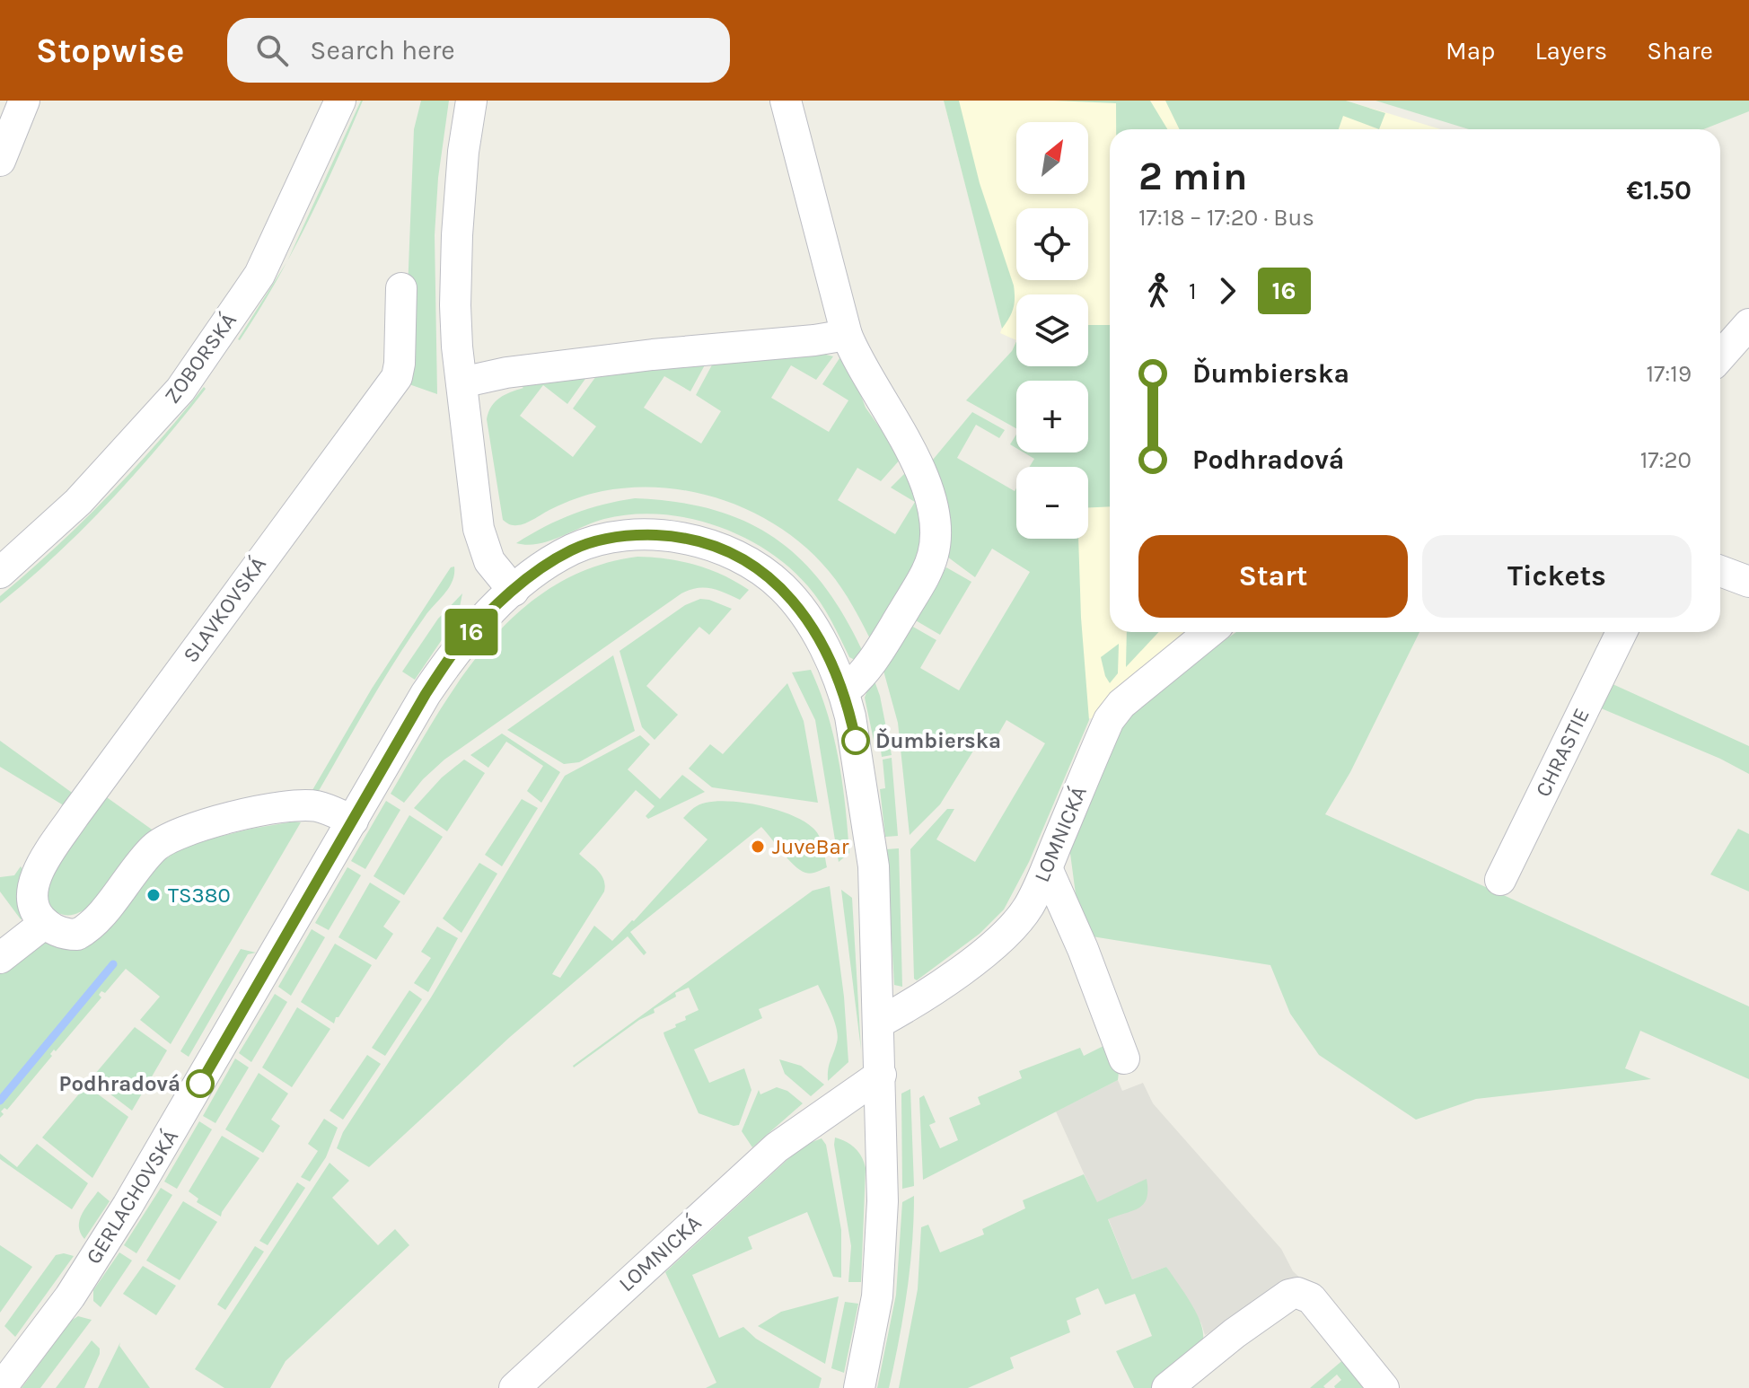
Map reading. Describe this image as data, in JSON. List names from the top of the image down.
{
  "streets": {
    "street": [
      "ZOBORSKÁ",
      "SLAVKOVSKÁ",
      "CHRASTIE",
      "LOMNICKÁ",
      "GERLACHOVSKÁ"
    ]
  },
  "places": [
    "Ďumbierska",
    "JuveBar",
    "TS380",
    "Podhradová"
  ],
  "lines": ["bus line 16"],
  "north": "top right",
  "page": {
    "header": "Stopwise",
    "search": "Search here",
    "nav": ["Map", "Layers", "Share"],
    "on_map": "16",
    "map_buttons": ["+", "−"],
    "heading": ["2 min", "17:18 – 17:20 · Bus", "€1.50"],
    "legs": ["1", "16"],
    "list": [
      {
        "name": "Ďumbierska",
        "value": "17:19"
      },
      {
        "name": "Podhradová",
        "value": "17:20"
      }
    ],
    "buttons": ["Start", "Tickets"]
  }
}
